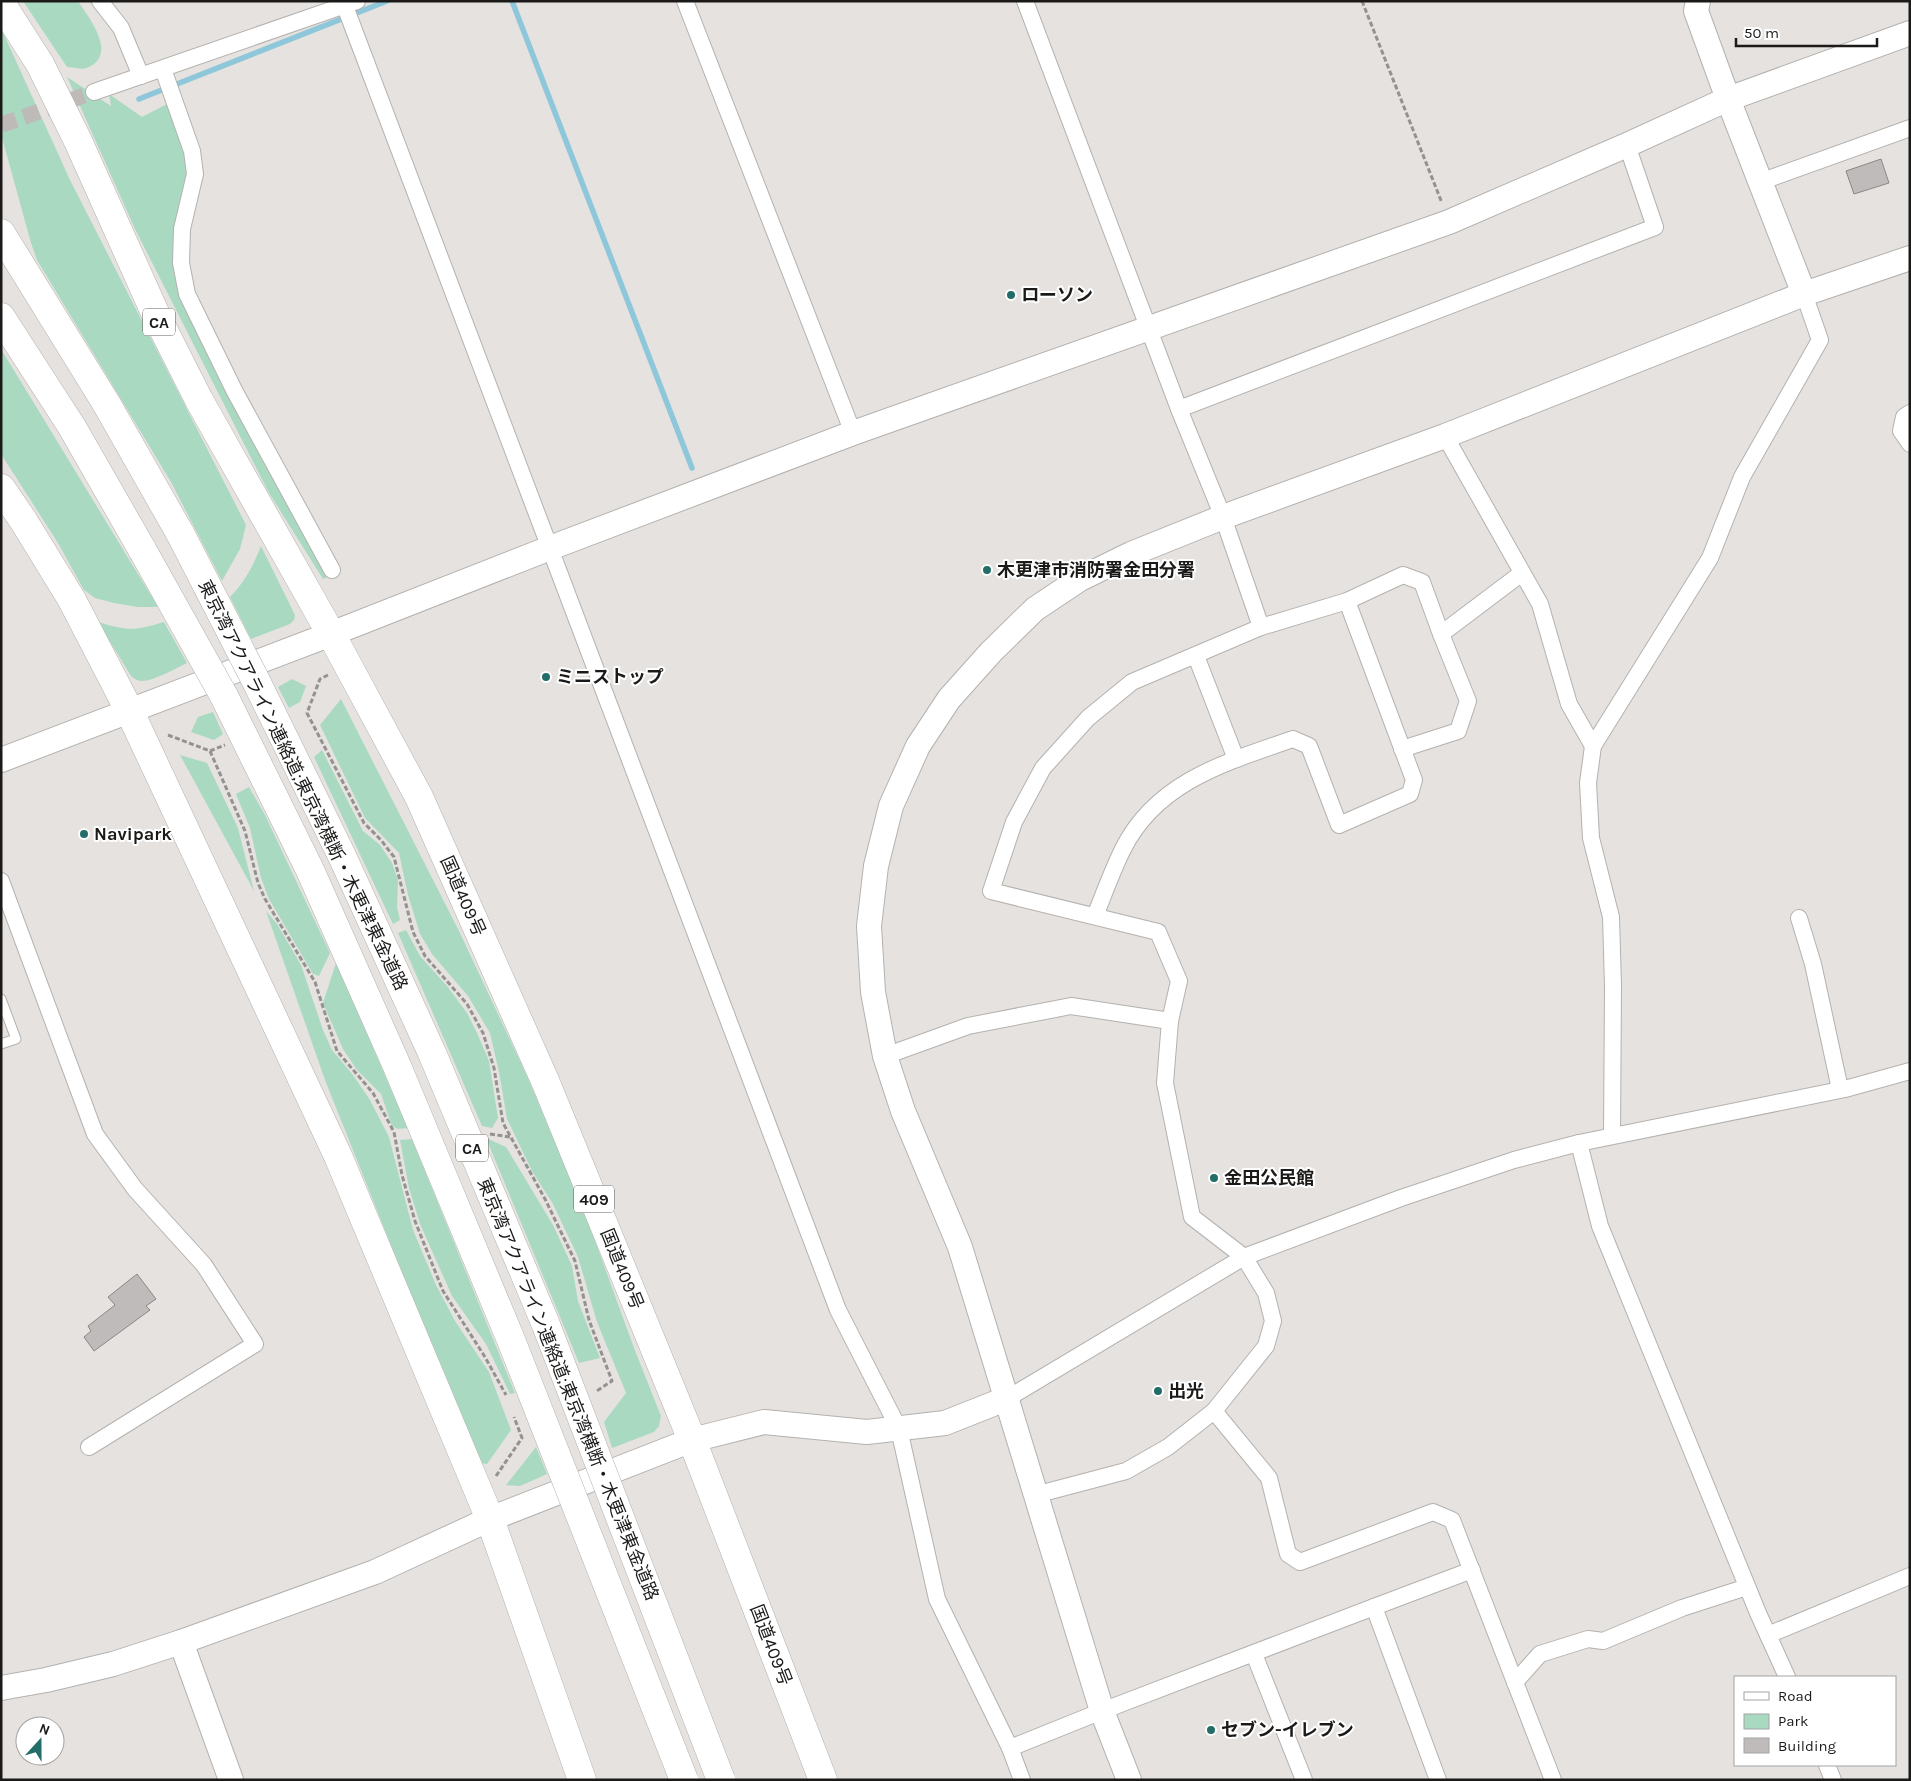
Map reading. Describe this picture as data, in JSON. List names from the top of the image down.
{
  "streets": {
    "highway": [
      "CA",
      "東京湾アクアライン連絡道;東京湾横断・木更津東金道路",
      "国道409号",
      "409"
    ]
  },
  "crossings": [
    ["CA", "国道409号"]
  ],
  "places": [
    "ローソン",
    "木更津市消防署金田分署",
    "ミニストップ",
    "Navipark",
    "金田公民館",
    "出光",
    "セブン-イレブン"
  ],
  "legend": ["Road", "Park", "Building"],
  "scale_bar": "50 m",
  "north": "top"
}
